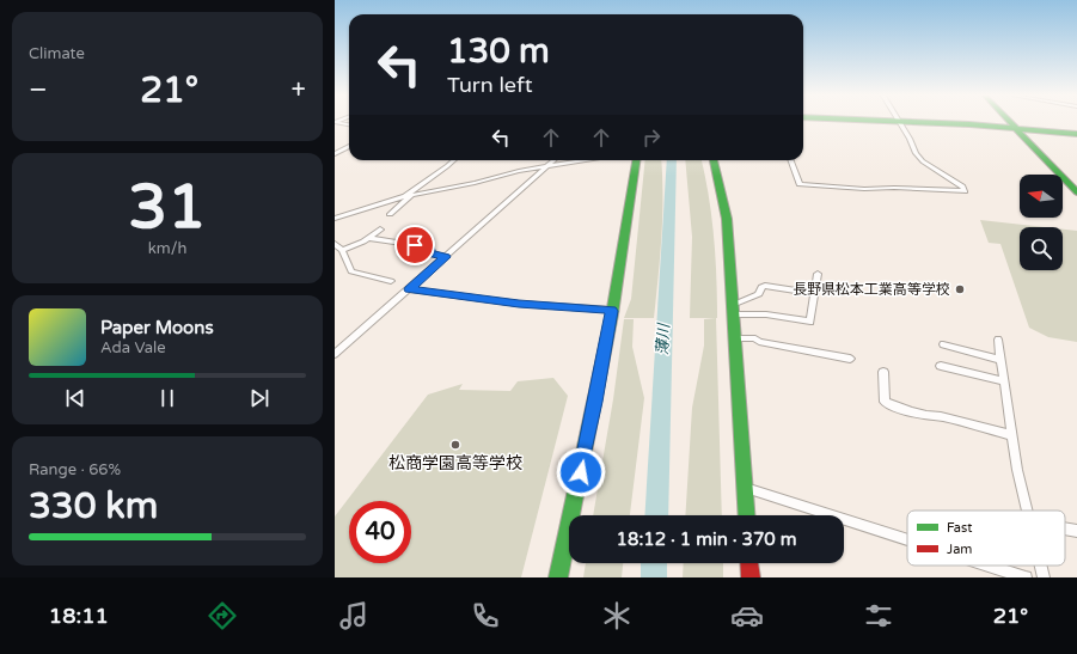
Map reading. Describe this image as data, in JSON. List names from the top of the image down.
{
  "water": ["薄川"],
  "places": ["長野県松本工業高等学校", "松商学園高等学校"],
  "legend": ["Fast", "Jam"],
  "north": "left",
  "page": {
    "tile": [
      "Climate",
      ["31", "km/h"],
      ["Range · 66%", "330 km"]
    ],
    "turn": ["130 m", "Turn left"],
    "heat": ["−", "21°", "+"],
    "song": ["Paper Moons", "Ada Vale"],
    "limit": "40",
    "trip": "18:12 · 1 min · 370 m",
    "tabs": ["18:11", "21°"]
  }
}
